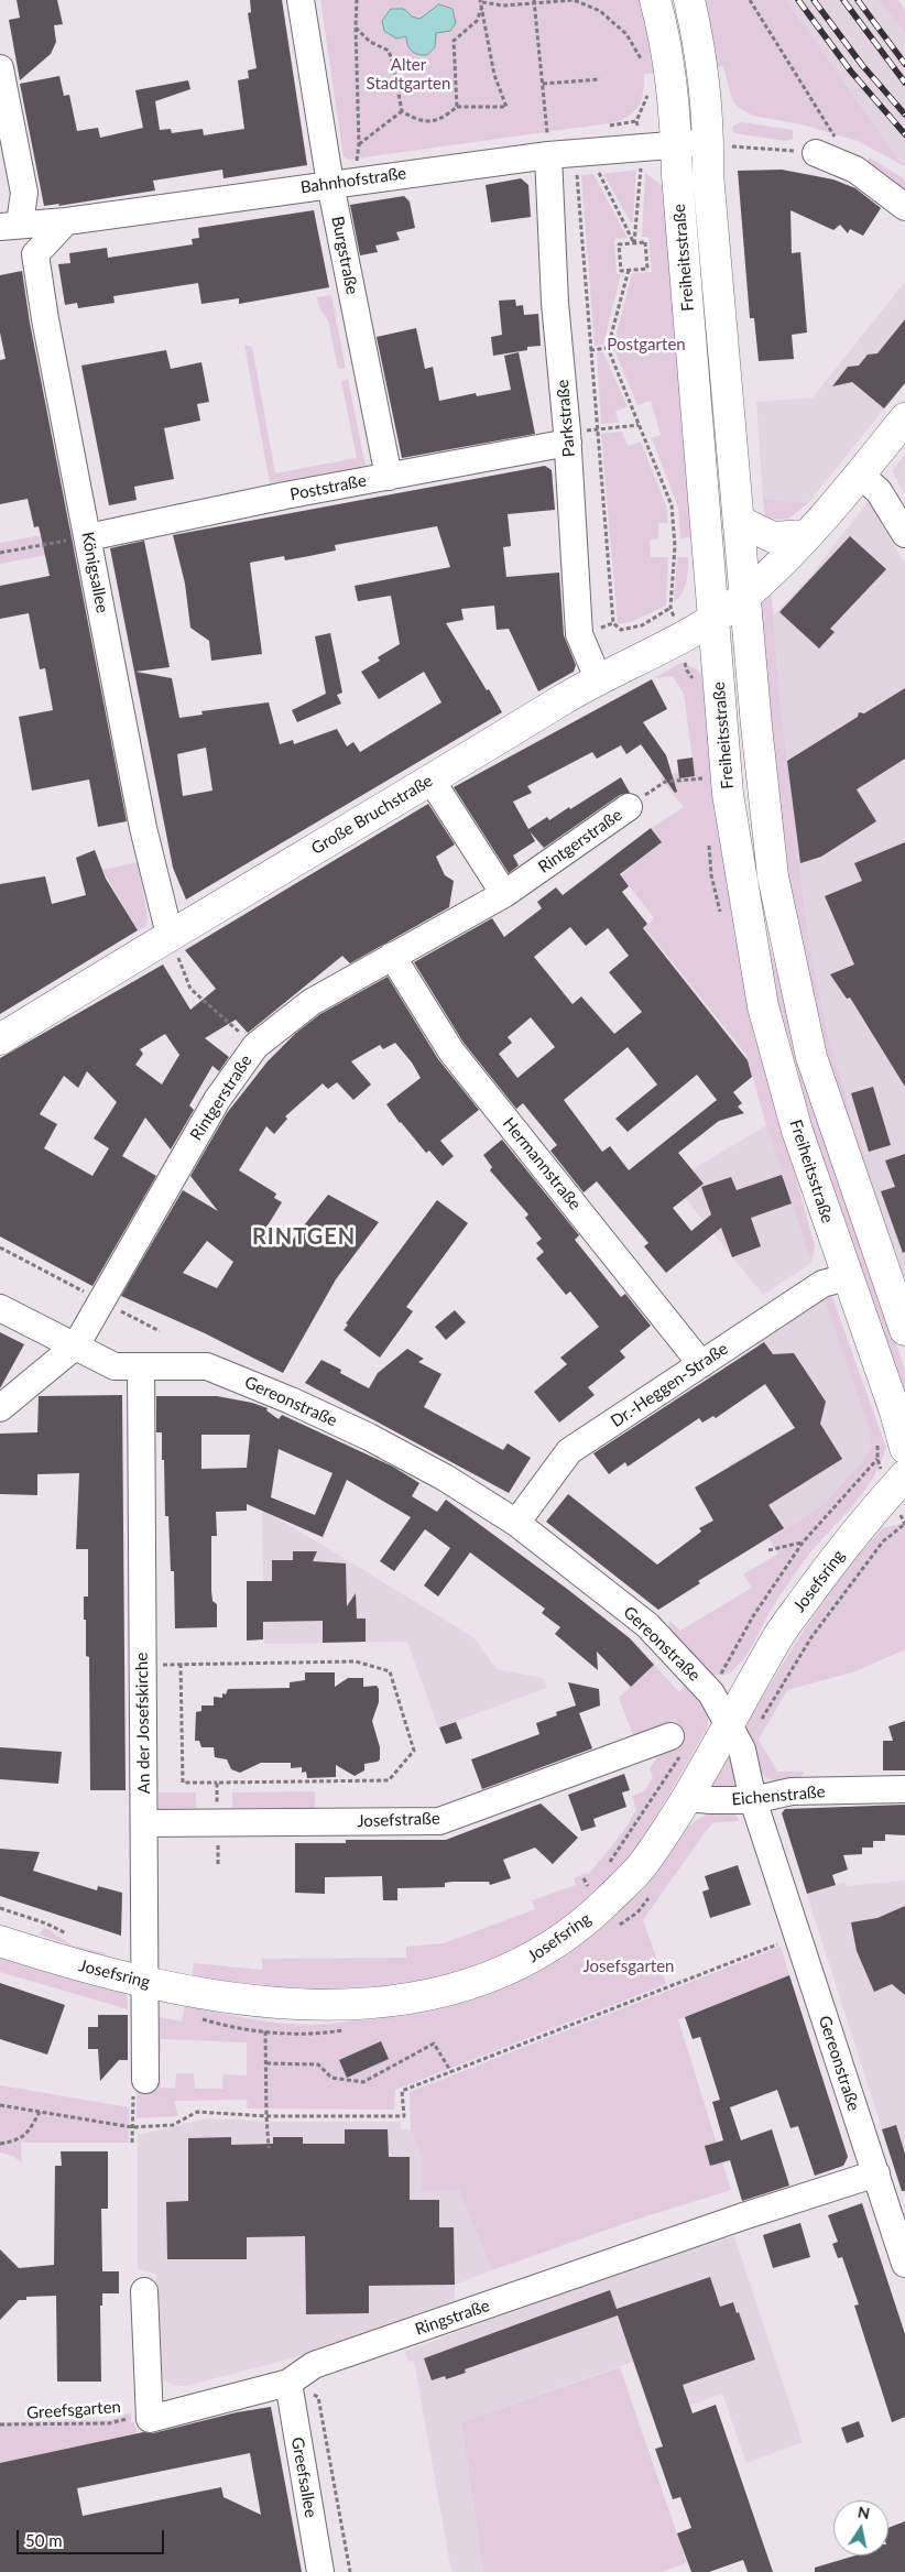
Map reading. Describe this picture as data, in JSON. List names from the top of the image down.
{
  "streets": {
    "main road": ["Freiheitsstraße", "Große Bruchstraße", "Josefsring"],
    "street": [
      "Bahnhofstraße",
      "Burgstraße",
      "Parkstraße",
      "Poststraße",
      "Königsallee",
      "Rintgerstraße",
      "Hermannstraße",
      "Dr.-Heggen-Straße",
      "Gereonstraße",
      "An der Josefskirche",
      "Eichenstraße",
      "Josefstraße",
      "Ringstraße",
      "Greefsallee"
    ],
    "path": ["Greefsgarten"]
  },
  "crossings": [
    ["Bahnhofstraße", "Burgstraße"],
    ["Bahnhofstraße", "Freiheitsstraße"],
    ["Bahnhofstraße", "Parkstraße"],
    ["Bahnhofstraße", "Königsallee"],
    ["Burgstraße", "Poststraße"],
    ["Freiheitsstraße", "Große Bruchstraße"],
    ["Freiheitsstraße", "Dr.-Heggen-Straße"],
    ["Parkstraße", "Poststraße"],
    ["Parkstraße", "Große Bruchstraße"],
    ["Poststraße", "Königsallee"],
    ["Königsallee", "Große Bruchstraße"],
    ["Rintgerstraße", "Hermannstraße"],
    ["Rintgerstraße", "Gereonstraße"],
    ["Hermannstraße", "Dr.-Heggen-Straße"],
    ["Dr.-Heggen-Straße", "Gereonstraße"],
    ["Gereonstraße", "Josefsring"],
    ["Gereonstraße", "An der Josefskirche"],
    ["Gereonstraße", "Eichenstraße"],
    ["Gereonstraße", "Ringstraße"],
    ["Josefsring", "An der Josefskirche"],
    ["Josefsring", "Eichenstraße"],
    ["An der Josefskirche", "Josefstraße"],
    ["Ringstraße", "Greefsgarten"],
    ["Ringstraße", "Greefsallee"]
  ],
  "districts": ["RINTGEN"],
  "parks": ["Alter Stadtgarten", "Postgarten", "Josefsgarten"],
  "scale_bar": "50 m",
  "north": "top"
}
